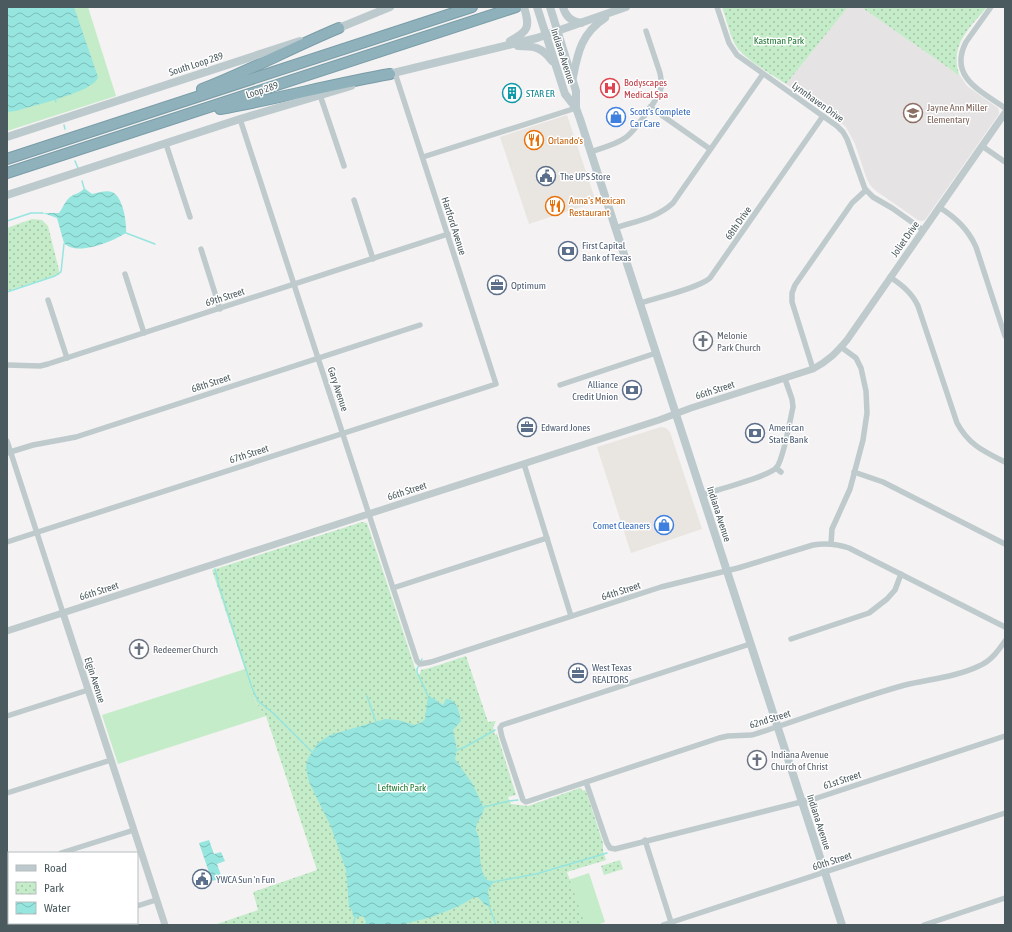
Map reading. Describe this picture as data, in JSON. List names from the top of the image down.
{
  "streets": {
    "highway": ["Loop 289"],
    "main road": ["Indiana Avenue", "South Loop 289"],
    "street": [
      "Lynnhaven Drive",
      "68th Drive",
      "Hartford Avenue",
      "Joliet Drive",
      "69th Street",
      "68th Street",
      "Gary Avenue",
      "66th Street",
      "67th Street",
      "64th Street",
      "Elgin Avenue",
      "62nd Street",
      "61st Street",
      "60th Street"
    ]
  },
  "crossings": [
    ["Indiana Avenue", "68th Drive"],
    ["Indiana Avenue", "66th Street"],
    ["Indiana Avenue", "64th Street"],
    ["Indiana Avenue", "62nd Street"],
    ["Indiana Avenue", "61st Street"],
    ["Indiana Avenue", "60th Street"],
    ["Lynnhaven Drive", "68th Drive"],
    ["Lynnhaven Drive", "Joliet Drive"],
    ["Hartford Avenue", "69th Street"],
    ["Hartford Avenue", "67th Street"],
    ["Joliet Drive", "66th Street"],
    ["69th Street", "Gary Avenue"],
    ["68th Street", "Gary Avenue"],
    ["68th Street", "Elgin Avenue"],
    ["Gary Avenue", "66th Street"],
    ["Gary Avenue", "67th Street"],
    ["Gary Avenue", "64th Street"],
    ["66th Street", "Elgin Avenue"],
    ["67th Street", "Elgin Avenue"],
    ["62nd Street", "61st Street"]
  ],
  "parks": ["Kastman Park", "Leftwich Park"],
  "places": {
    "hospital": ["Bodyscapes Medical Spa"],
    "building": ["STAR ER"],
    "school or university": ["Jayne Ann Miller Elementary"],
    "shop": ["Scott's Complete Car Care", "Comet Cleaners"],
    "restaurant": ["Orlando's", "Anna's Mexican Restaurant"],
    "public building": ["The UPS Store", "YWCA Sun 'n Fun"],
    "bank": ["First Capital Bank of Texas", "Alliance Credit Union", "American State Bank"],
    "office": ["Optimum", "Edward Jones", "West Texas REALTORS"],
    "church": ["Melonie Park Church", "Redeemer Church", "Indiana Avenue Church of Christ"]
  },
  "legend": ["Road", "Park", "Water"]
}
